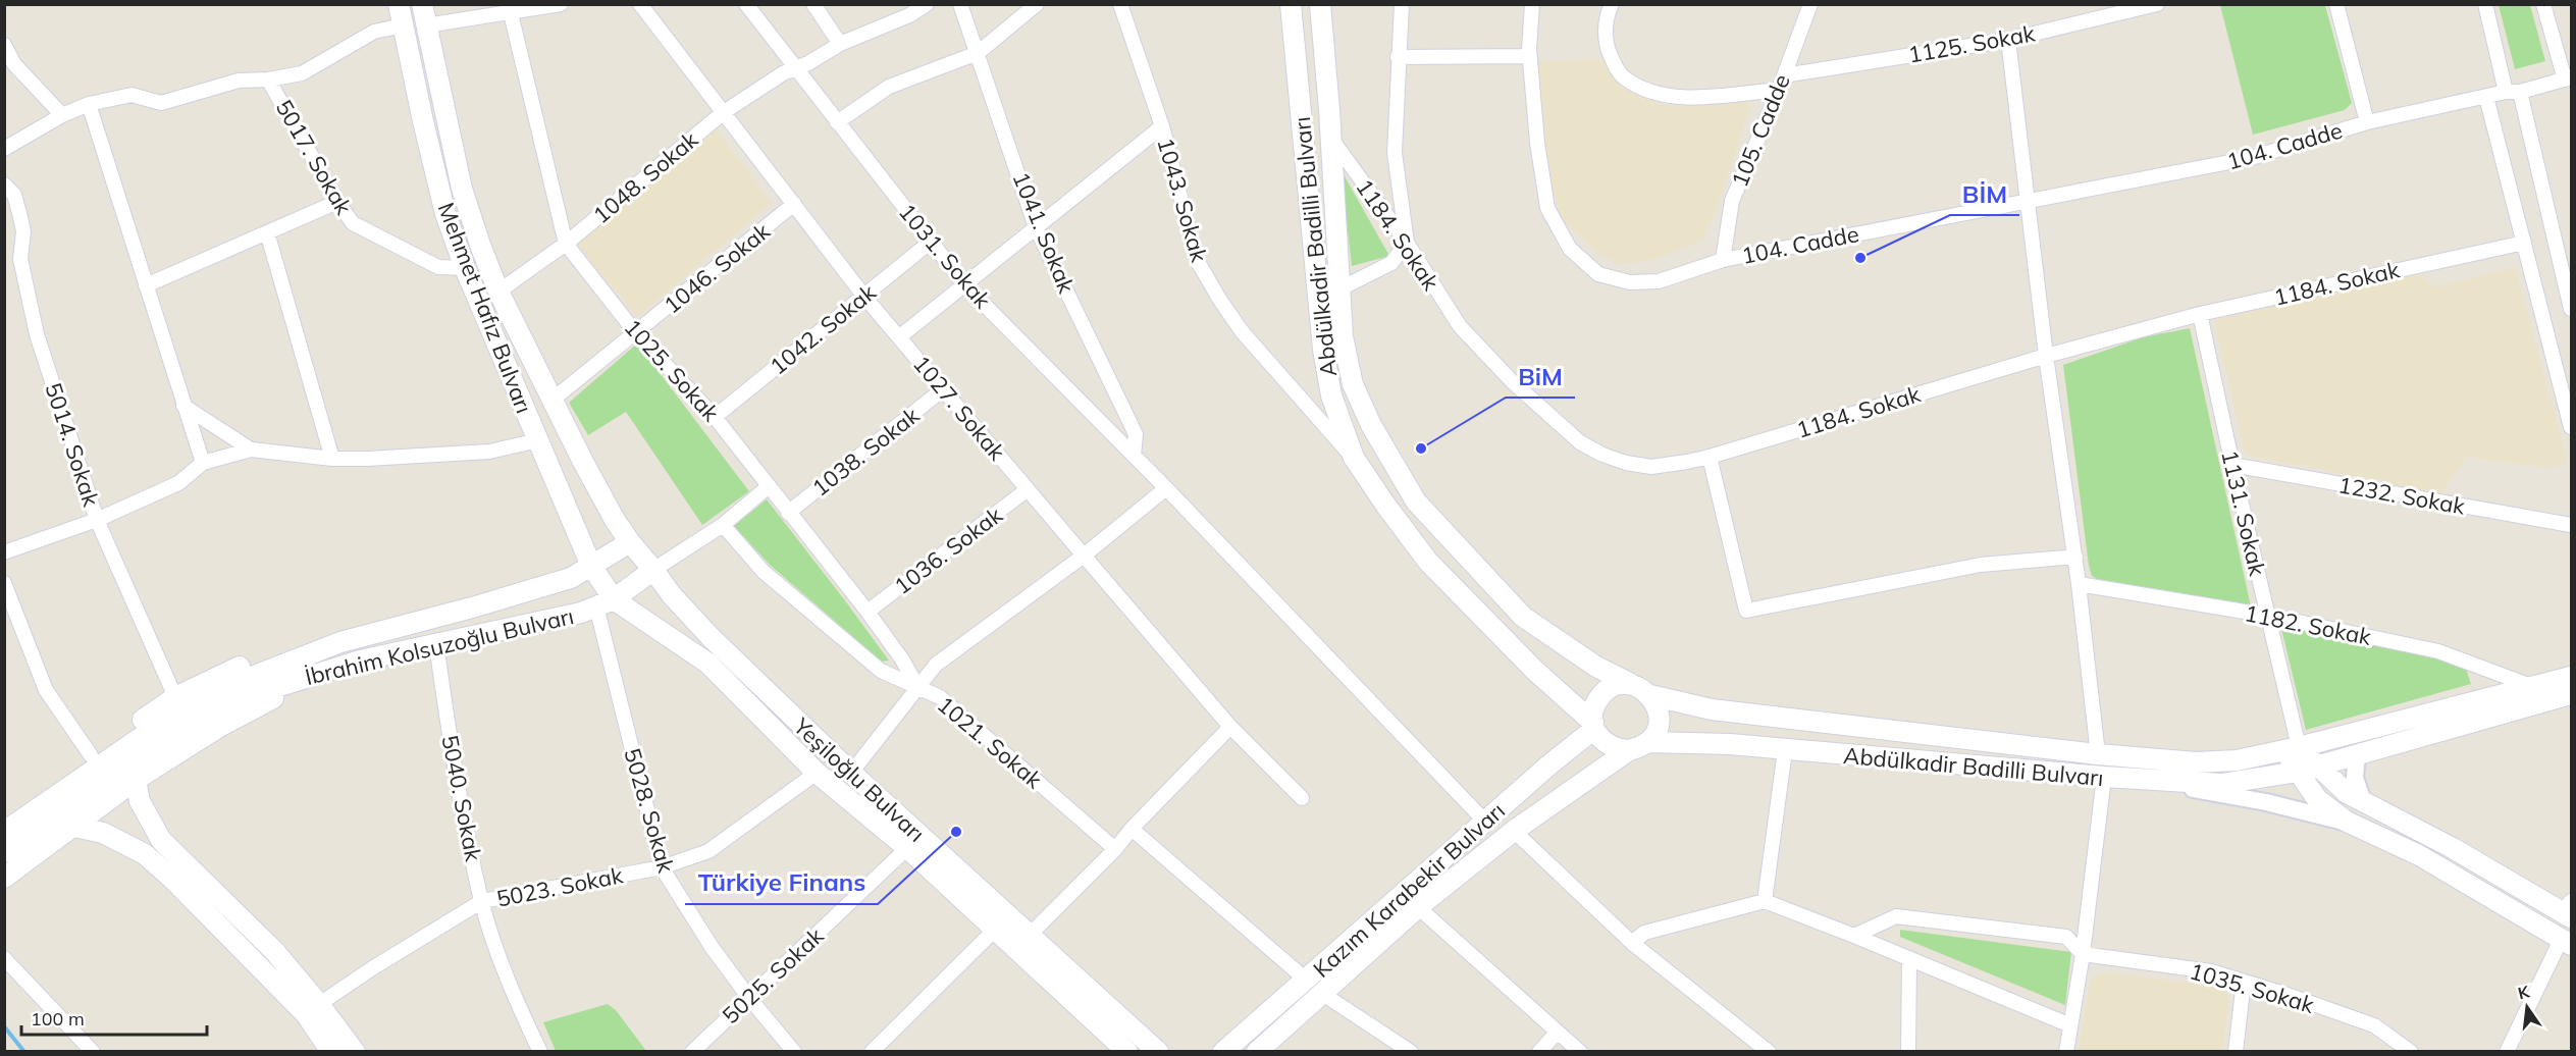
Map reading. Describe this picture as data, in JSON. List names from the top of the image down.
{
  "streets": {
    "main road": [
      "Abdülkadir Badilli Bulvarı",
      "Mehmet Hafız Bulvarı",
      "İbrahim Kolsuzoğlu Bulvarı",
      "Yeşiloğlu Bulvarı",
      "Kazım Karabekir Bulvarı"
    ],
    "street": [
      "1125. Sokak",
      "105. Cadde",
      "104. Cadde",
      "5017. Sokak",
      "1048. Sokak",
      "1043. Sokak",
      "1041. Sokak",
      "1184. Sokak",
      "1031. Sokak",
      "1046. Sokak",
      "1042. Sokak",
      "1025. Sokak",
      "1027. Sokak",
      "5014. Sokak",
      "1038. Sokak",
      "1232. Sokak",
      "1131. Sokak",
      "1036. Sokak",
      "1182. Sokak",
      "1021. Sokak",
      "5040. Sokak",
      "5028. Sokak",
      "5023. Sokak",
      "5025. Sokak",
      "1035. Sokak"
    ]
  },
  "crossings": [
    ["1125. Sokak", "105. Cadde"],
    ["105. Cadde", "104. Cadde"],
    ["5017. Sokak", "Mehmet Hafız Bulvarı"],
    ["1048. Sokak", "1031. Sokak"],
    ["1048. Sokak", "Mehmet Hafız Bulvarı"],
    ["1048. Sokak", "1025. Sokak"],
    ["1048. Sokak", "1027. Sokak"],
    ["1043. Sokak", "Abdülkadir Badilli Bulvarı"],
    ["1041. Sokak", "1031. Sokak"],
    ["1184. Sokak", "Abdülkadir Badilli Bulvarı"],
    ["1184. Sokak", "1131. Sokak"],
    ["Abdülkadir Badilli Bulvarı", "1131. Sokak"],
    ["Abdülkadir Badilli Bulvarı", "1182. Sokak"],
    ["Abdülkadir Badilli Bulvarı", "Kazım Karabekir Bulvarı"],
    ["1031. Sokak", "1042. Sokak"],
    ["1031. Sokak", "Kazım Karabekir Bulvarı"],
    ["1046. Sokak", "Mehmet Hafız Bulvarı"],
    ["1046. Sokak", "1025. Sokak"],
    ["1046. Sokak", "1027. Sokak"],
    ["Mehmet Hafız Bulvarı", "İbrahim Kolsuzoğlu Bulvarı"],
    ["Mehmet Hafız Bulvarı", "Yeşiloğlu Bulvarı"],
    ["1042. Sokak", "1025. Sokak"],
    ["1042. Sokak", "1027. Sokak"],
    ["1025. Sokak", "1038. Sokak"],
    ["1025. Sokak", "1036. Sokak"],
    ["1025. Sokak", "1021. Sokak"],
    ["1027. Sokak", "1038. Sokak"],
    ["1027. Sokak", "1036. Sokak"],
    ["1232. Sokak", "1131. Sokak"],
    ["1131. Sokak", "1182. Sokak"],
    ["İbrahim Kolsuzoğlu Bulvarı", "Yeşiloğlu Bulvarı"],
    ["İbrahim Kolsuzoğlu Bulvarı", "5040. Sokak"],
    ["İbrahim Kolsuzoğlu Bulvarı", "5028. Sokak"],
    ["Yeşiloğlu Bulvarı", "5028. Sokak"],
    ["Yeşiloğlu Bulvarı", "5023. Sokak"],
    ["Yeşiloğlu Bulvarı", "5025. Sokak"],
    ["5040. Sokak", "5023. Sokak"],
    ["5028. Sokak", "5023. Sokak"],
    ["5028. Sokak", "5025. Sokak"]
  ],
  "places": ["BİM", "BiM", "Türkiye Finans"],
  "scale_bar": "100 m",
  "north": "top"
}
